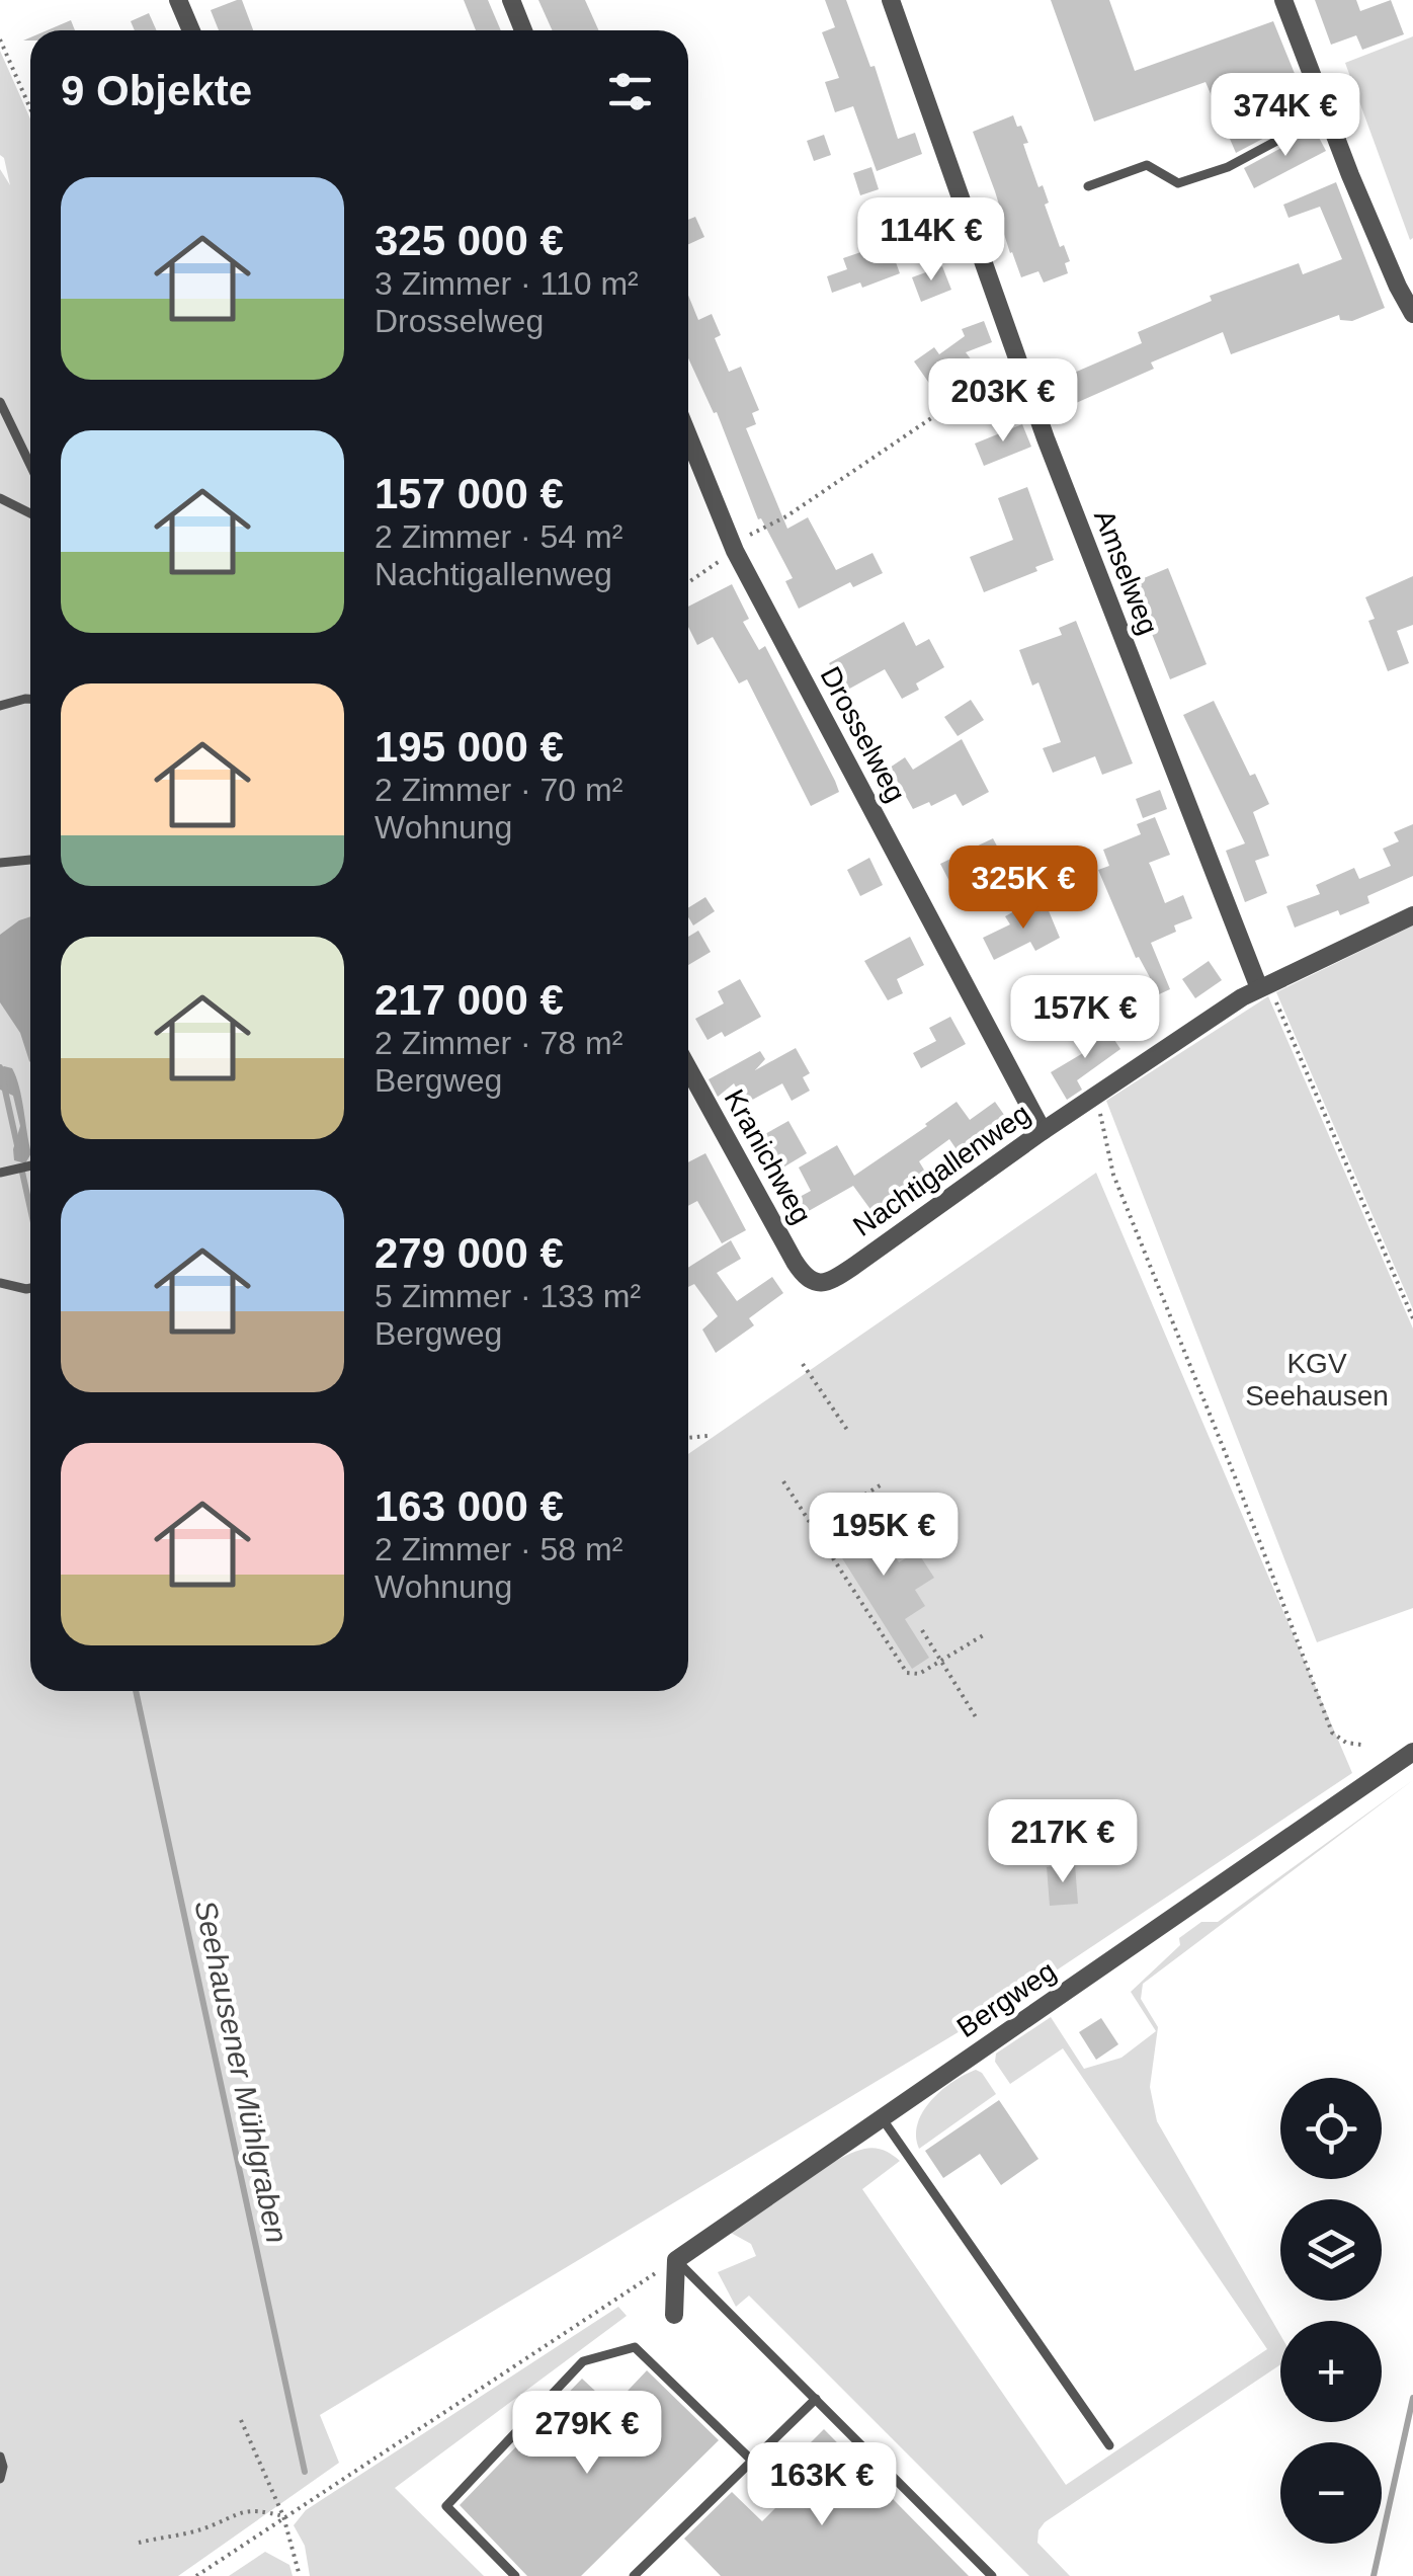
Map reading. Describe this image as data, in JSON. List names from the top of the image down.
{
  "streets": {
    "street": [
      "Amselweg",
      "Drosselweg",
      "Kranichweg",
      "Nachtigallenweg",
      "Bergweg"
    ]
  },
  "crossings": [
    ["Amselweg", "Nachtigallenweg"],
    ["Drosselweg", "Nachtigallenweg"],
    ["Kranichweg", "Nachtigallenweg"]
  ],
  "water": ["Seehausener Mühlgraben"],
  "parks": ["KGV Seehausen"],
  "page": {
    "heading": "9 Objekte",
    "price": [
      "374K €",
      "114K €",
      "203K €",
      "325K €",
      "157K €",
      "195K €",
      "217K €",
      "279K €",
      "163K €"
    ],
    "list": [
      {
        "name": "325 000 €",
        "note": "3 Zimmer · 110 m² · Drosselweg"
      },
      {
        "name": "157 000 €",
        "note": "2 Zimmer · 54 m² · Nachtigallenweg"
      },
      {
        "name": "195 000 €",
        "note": "2 Zimmer · 70 m² · Wohnung"
      },
      {
        "name": "217 000 €",
        "note": "2 Zimmer · 78 m² · Bergweg"
      },
      {
        "name": "279 000 €",
        "note": "5 Zimmer · 133 m² · Bergweg"
      },
      {
        "name": "163 000 €",
        "note": "2 Zimmer · 58 m² · Wohnung"
      }
    ],
    "map_buttons": ["+", "−"]
  }
}
